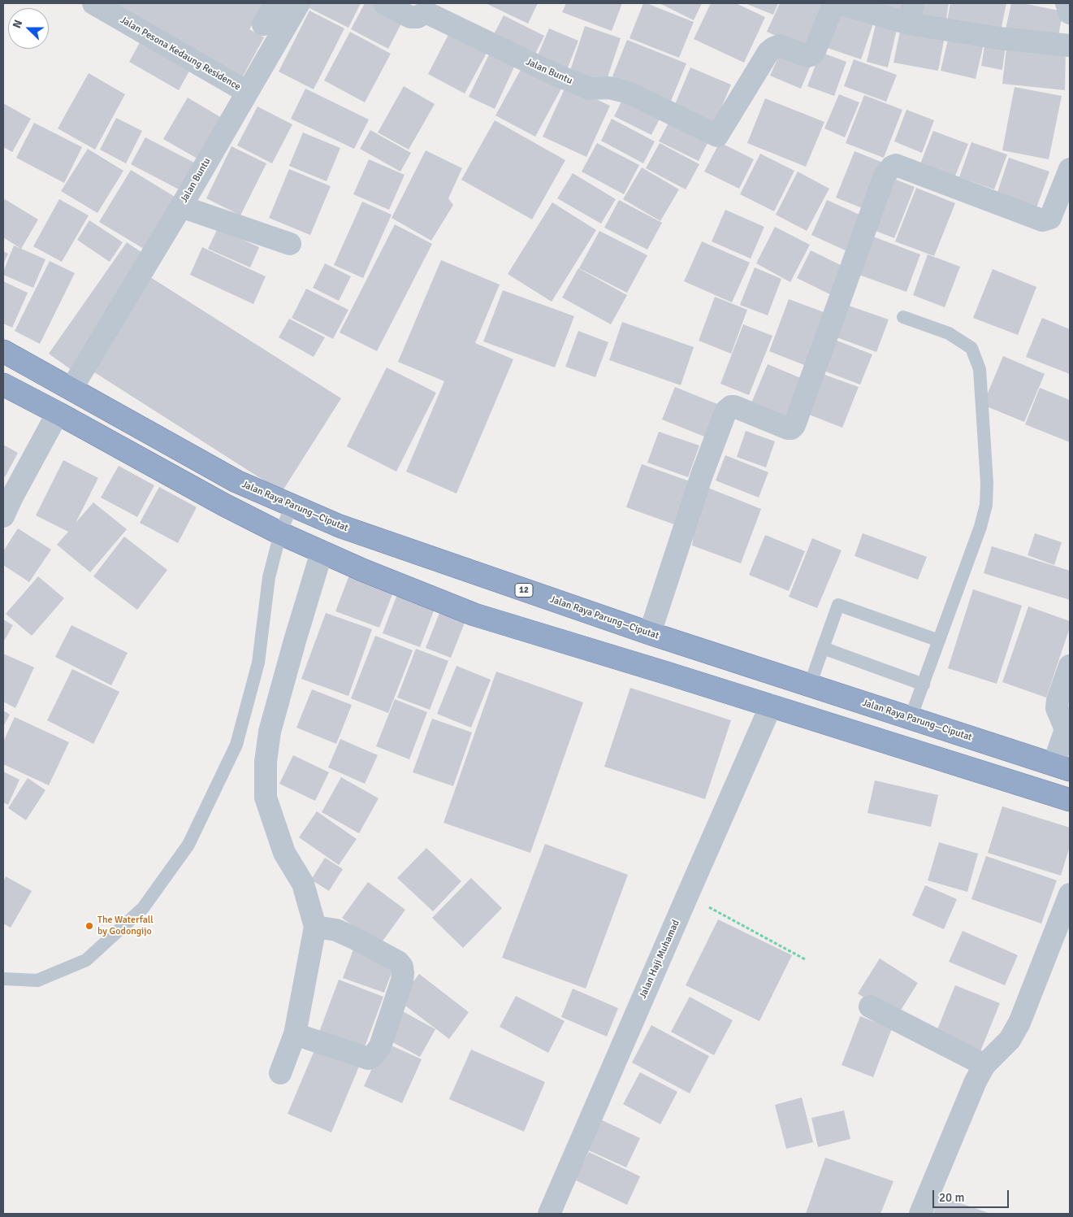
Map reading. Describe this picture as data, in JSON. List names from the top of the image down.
{
  "streets": {
    "highway": ["Jalan Raya Parung—Ciputat", "12"],
    "street": ["Jalan Pesona Kedaung Residence", "Jalan Buntu", "Jalan Haji Muhamad"]
  },
  "crossings": [
    ["Jalan Pesona Kedaung Residence", "Jalan Buntu"],
    ["Jalan Buntu", "Jalan Raya Parung—Ciputat"]
  ],
  "places": ["The Waterfall by Godongijo"],
  "scale_bar": "20 m",
  "north": "left"
}
